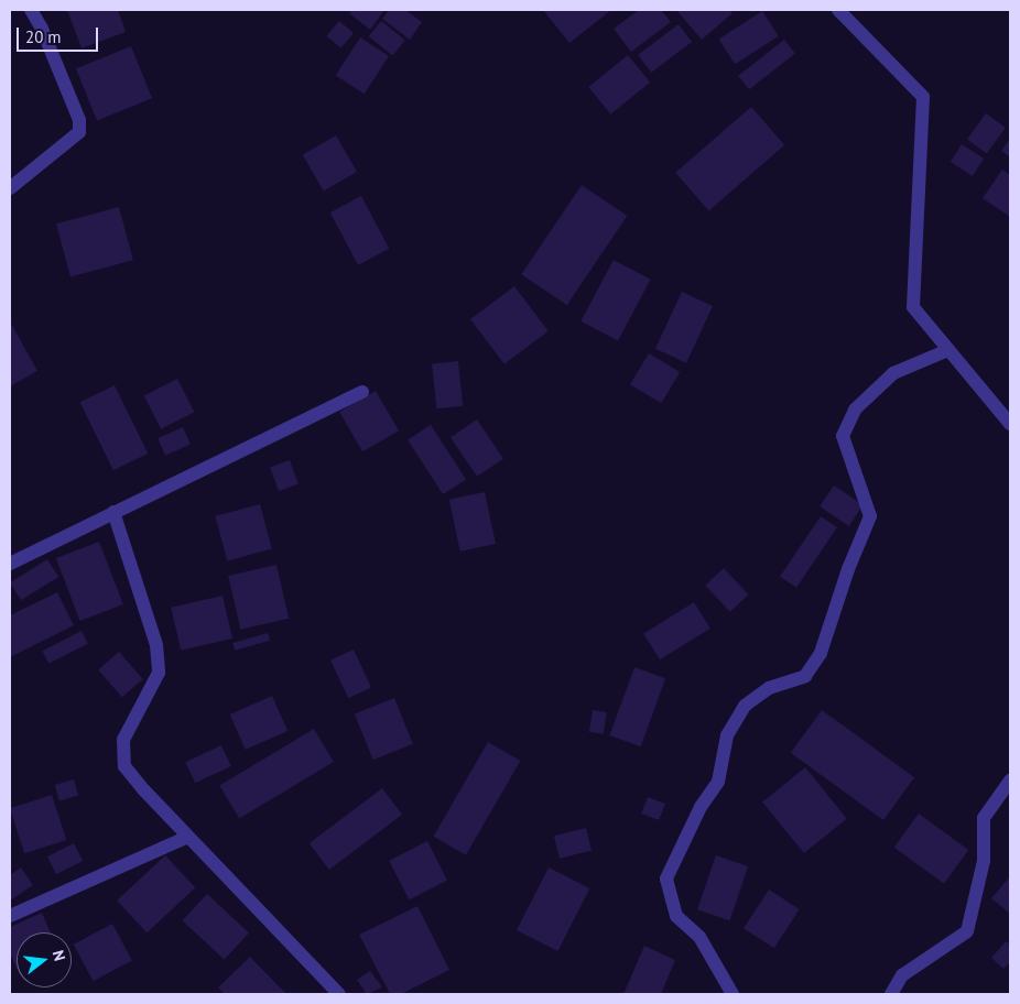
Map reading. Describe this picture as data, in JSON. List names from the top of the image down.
{
  "scale_bar": "20 m",
  "north": "right"
}
